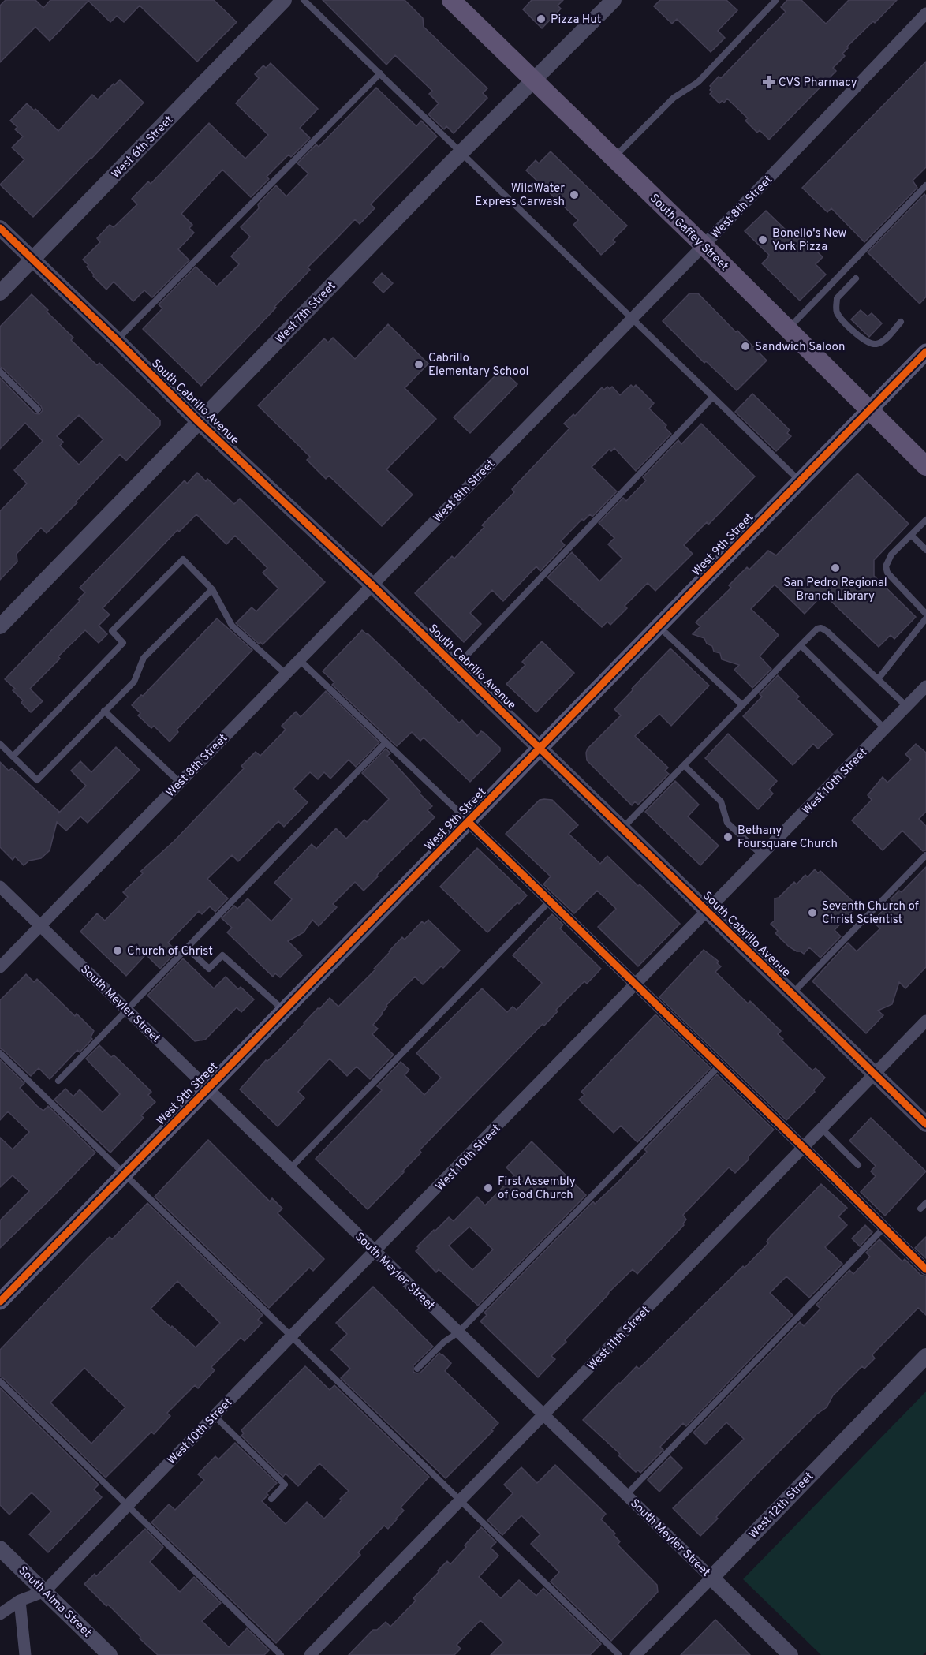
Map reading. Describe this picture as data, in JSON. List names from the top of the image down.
{
  "streets": {
    "main road": ["South Gaffey Street", "West 9th Street"],
    "street": [
      "West 6th Street",
      "West 8th Street",
      "West 7th Street",
      "South Cabrillo Avenue",
      "West 10th Street",
      "South Meyler Street",
      "West 11th Street",
      "West 12th Street",
      "South Alma Street"
    ]
  },
  "crossings": [
    ["West 6th Street", "South Cabrillo Avenue"],
    ["West 8th Street", "South Gaffey Street"],
    ["West 8th Street", "South Cabrillo Avenue"],
    ["West 8th Street", "South Meyler Street"],
    ["South Gaffey Street", "West 7th Street"],
    ["South Gaffey Street", "West 9th Street"],
    ["West 7th Street", "South Cabrillo Avenue"],
    ["South Cabrillo Avenue", "West 9th Street"],
    ["South Cabrillo Avenue", "West 10th Street"],
    ["South Cabrillo Avenue", "West 11th Street"],
    ["West 9th Street", "South Meyler Street"],
    ["West 10th Street", "South Meyler Street"],
    ["West 10th Street", "South Alma Street"],
    ["South Meyler Street", "West 11th Street"],
    ["South Meyler Street", "West 12th Street"]
  ],
  "places": {
    "other": [
      "Pizza Hut",
      "WildWater Express Carwash",
      "Bonello's New York Pizza",
      "Sandwich Saloon",
      "Cabrillo Elementary School",
      "San Pedro Regional Branch Library",
      "Bethany Foursquare Church",
      "Seventh Church of Christ Scientist",
      "Church of Christ",
      "First Assembly of God Church"
    ],
    "health": ["CVS Pharmacy"]
  }
}
